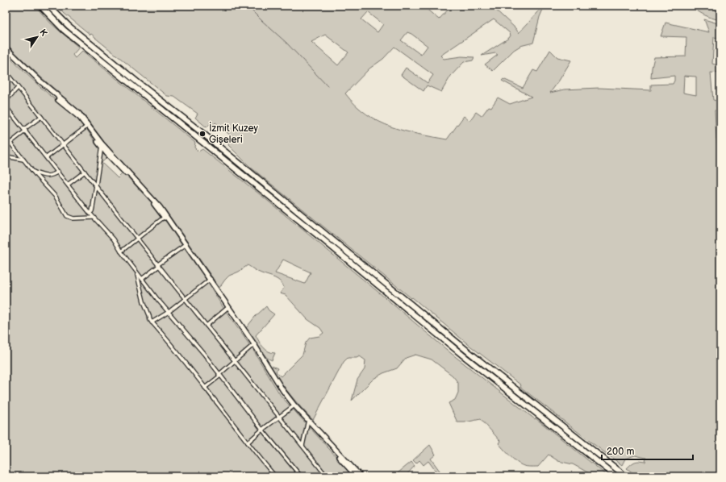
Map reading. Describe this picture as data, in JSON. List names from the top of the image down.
{
  "places": ["İzmit Kuzey Gişeleri"],
  "scale_bar": "200 m",
  "north": "top right"
}
